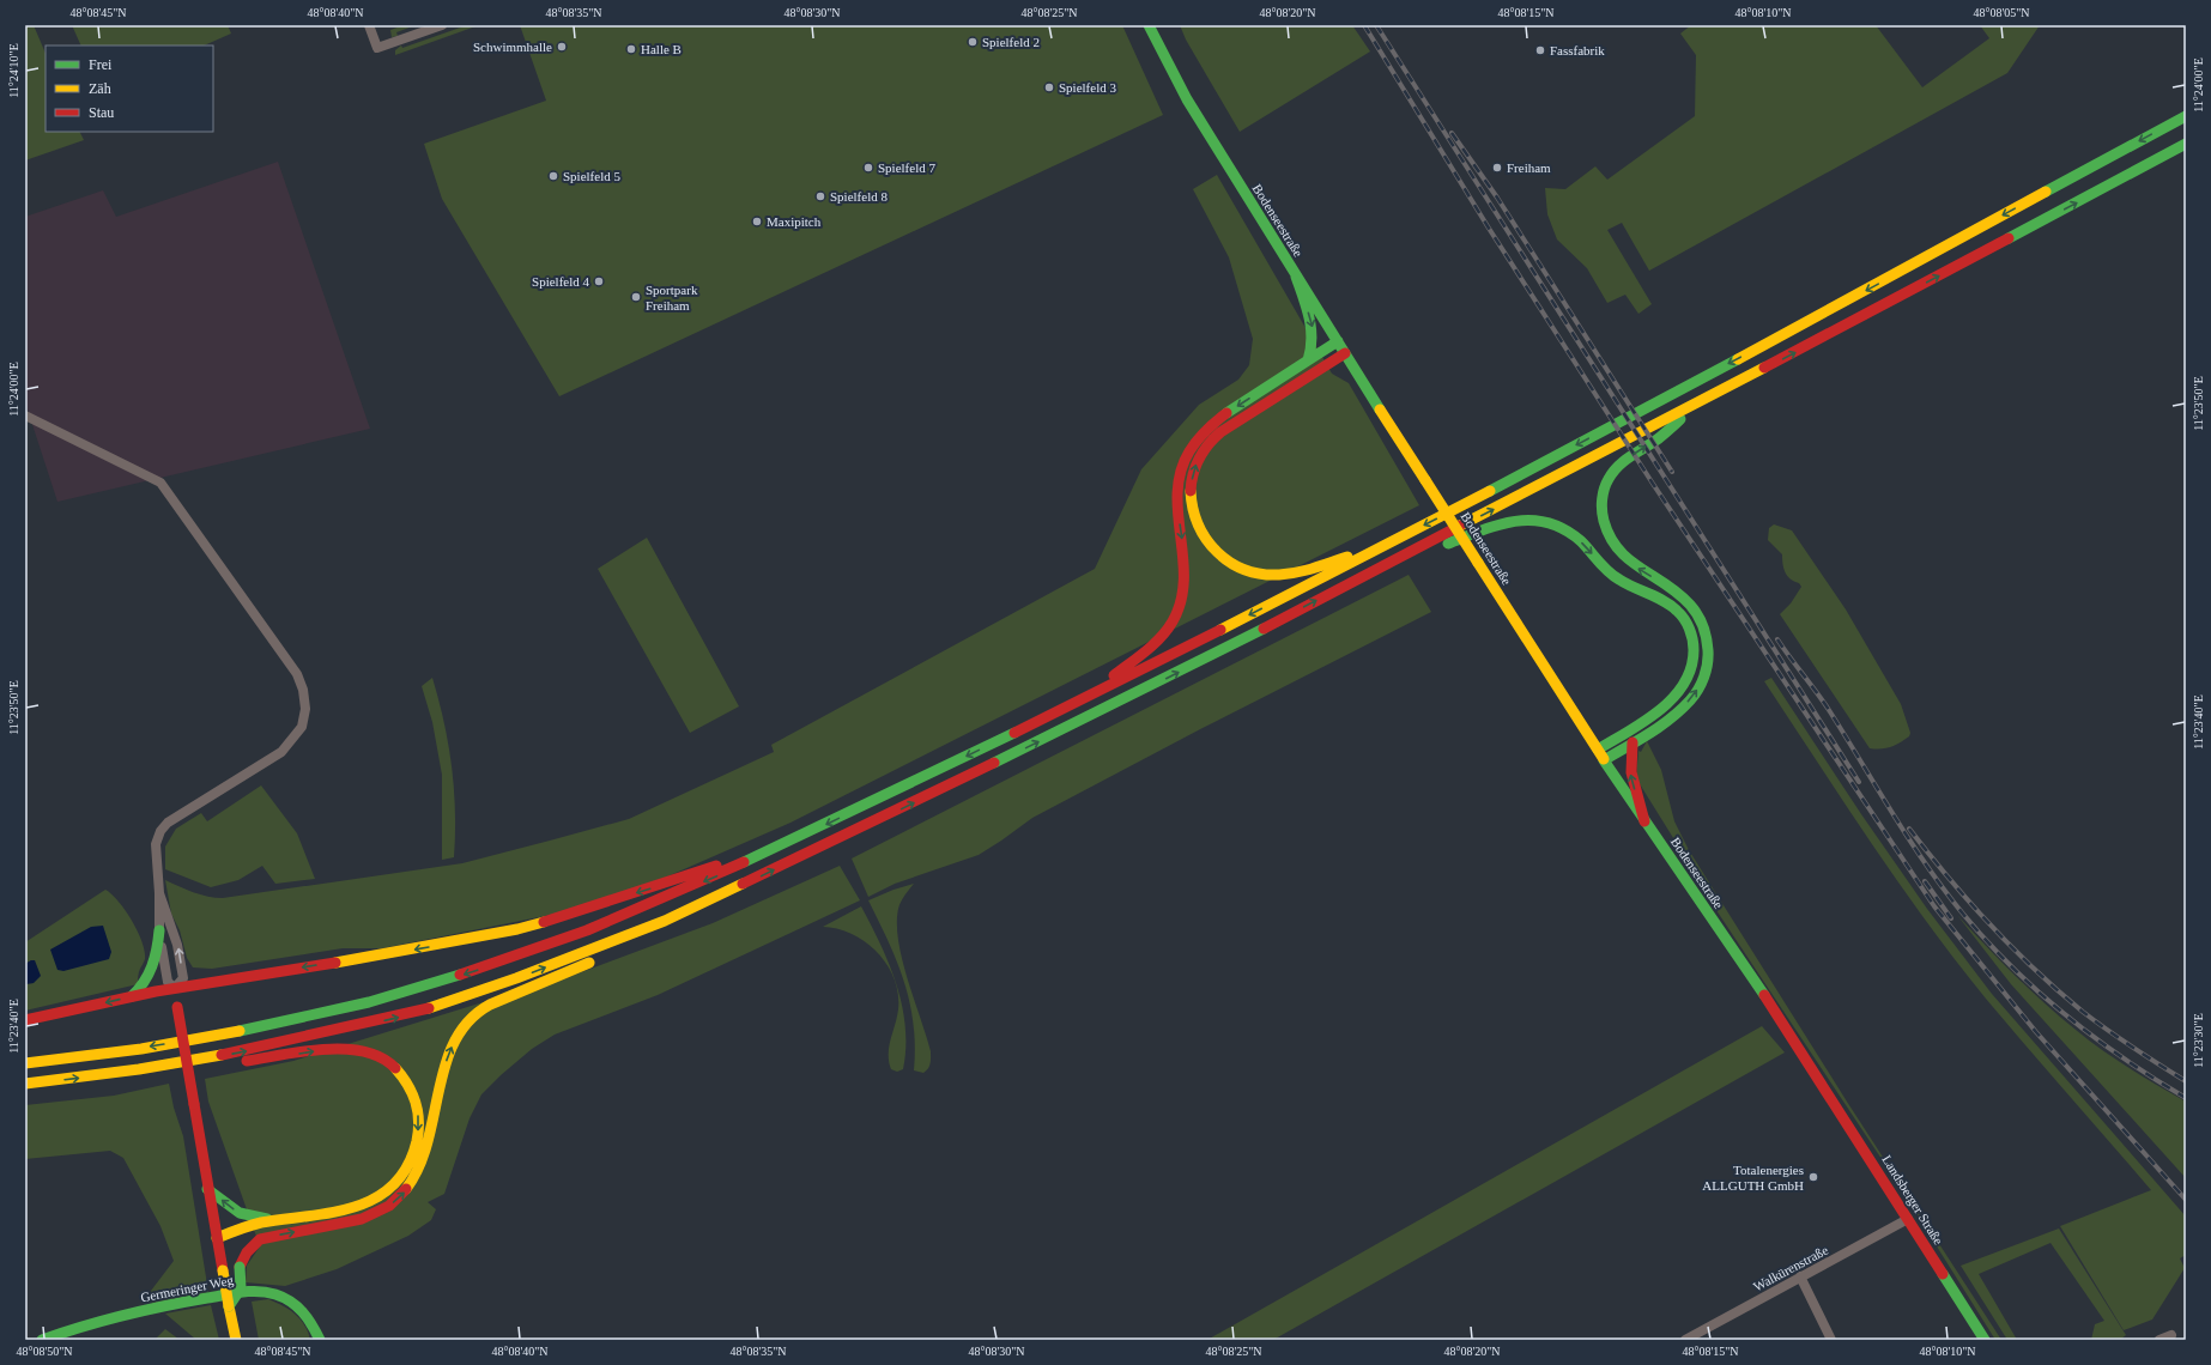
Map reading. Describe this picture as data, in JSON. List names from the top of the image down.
{
  "streets": {
    "main road": ["Bodenseestraße", "Landsberger Straße", "Germeringer Weg"],
    "street": ["Walkürenstraße"]
  },
  "crossings": [
    ["Bodenseestraße", "Landsberger Straße"],
    ["Landsberger Straße", "Walkürenstraße"]
  ],
  "places": [
    "Spielfeld 2",
    "Schwimmhalle",
    "Halle B",
    "Fassfabrik",
    "Spielfeld 3",
    "Spielfeld 7",
    "Freiham",
    "Spielfeld 5",
    "Spielfeld 8",
    "Maxipitch",
    "Spielfeld 4",
    "Sportpark Freiham",
    "Totalenergies ALLGUTH GmbH"
  ],
  "legend": ["Frei", "Zäh", "Stau"],
  "coordinates": [
    "48°08'45\"N",
    "48°08'40\"N",
    "48°08'35\"N",
    "48°08'30\"N",
    "48°08'25\"N",
    "48°08'20\"N",
    "48°08'15\"N",
    "48°08'10\"N",
    "48°08'05\"N",
    "11°24'10\"E",
    "11°24'00\"E",
    "11°23'50\"E",
    "11°23'40\"E",
    "11°23'30\"E",
    "48°08'50\"N"
  ]
}
